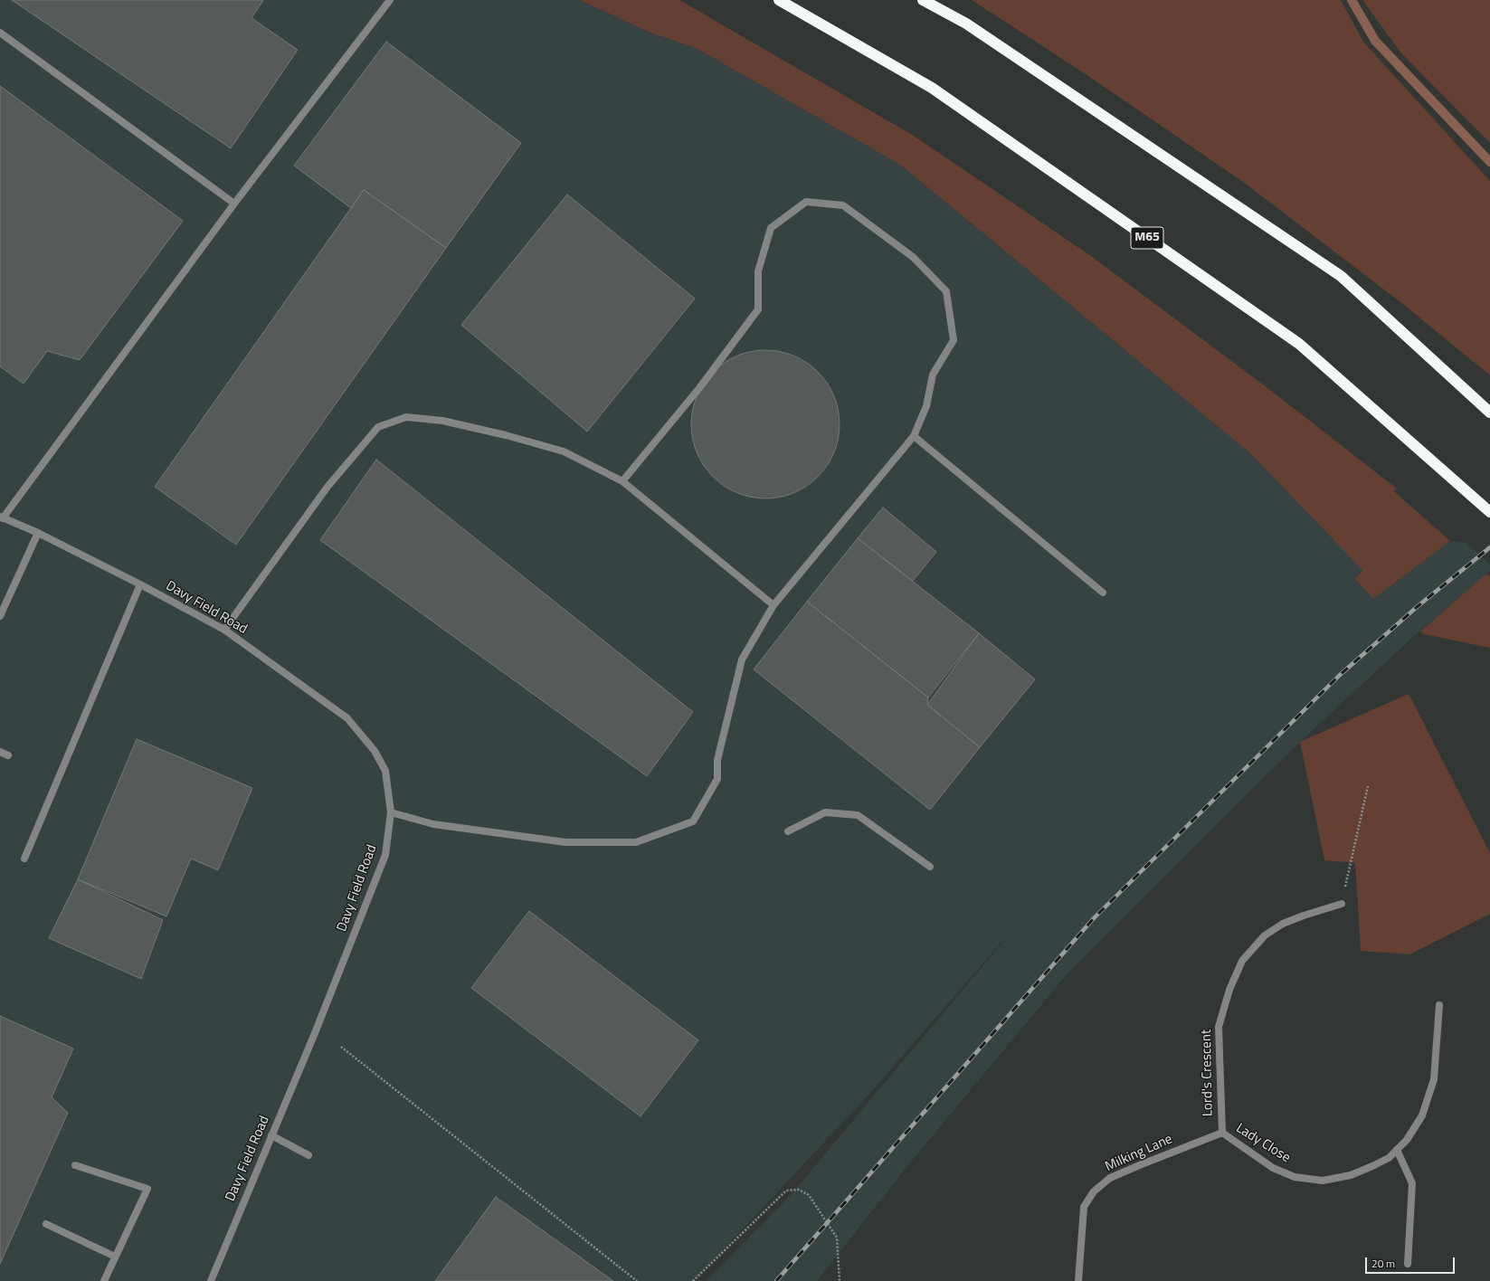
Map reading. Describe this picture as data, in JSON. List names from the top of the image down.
{
  "streets": {
    "highway": ["M65"],
    "street": [
      "Davy Field Road",
      "Lord's Crescent",
      "Lady Close",
      "Milking Lane"
    ]
  },
  "crossings": [
    ["Lord's Crescent", "Lady Close"],
    ["Lord's Crescent", "Milking Lane"],
    ["Lady Close", "Milking Lane"]
  ],
  "scale_bar": "20 m"
}
